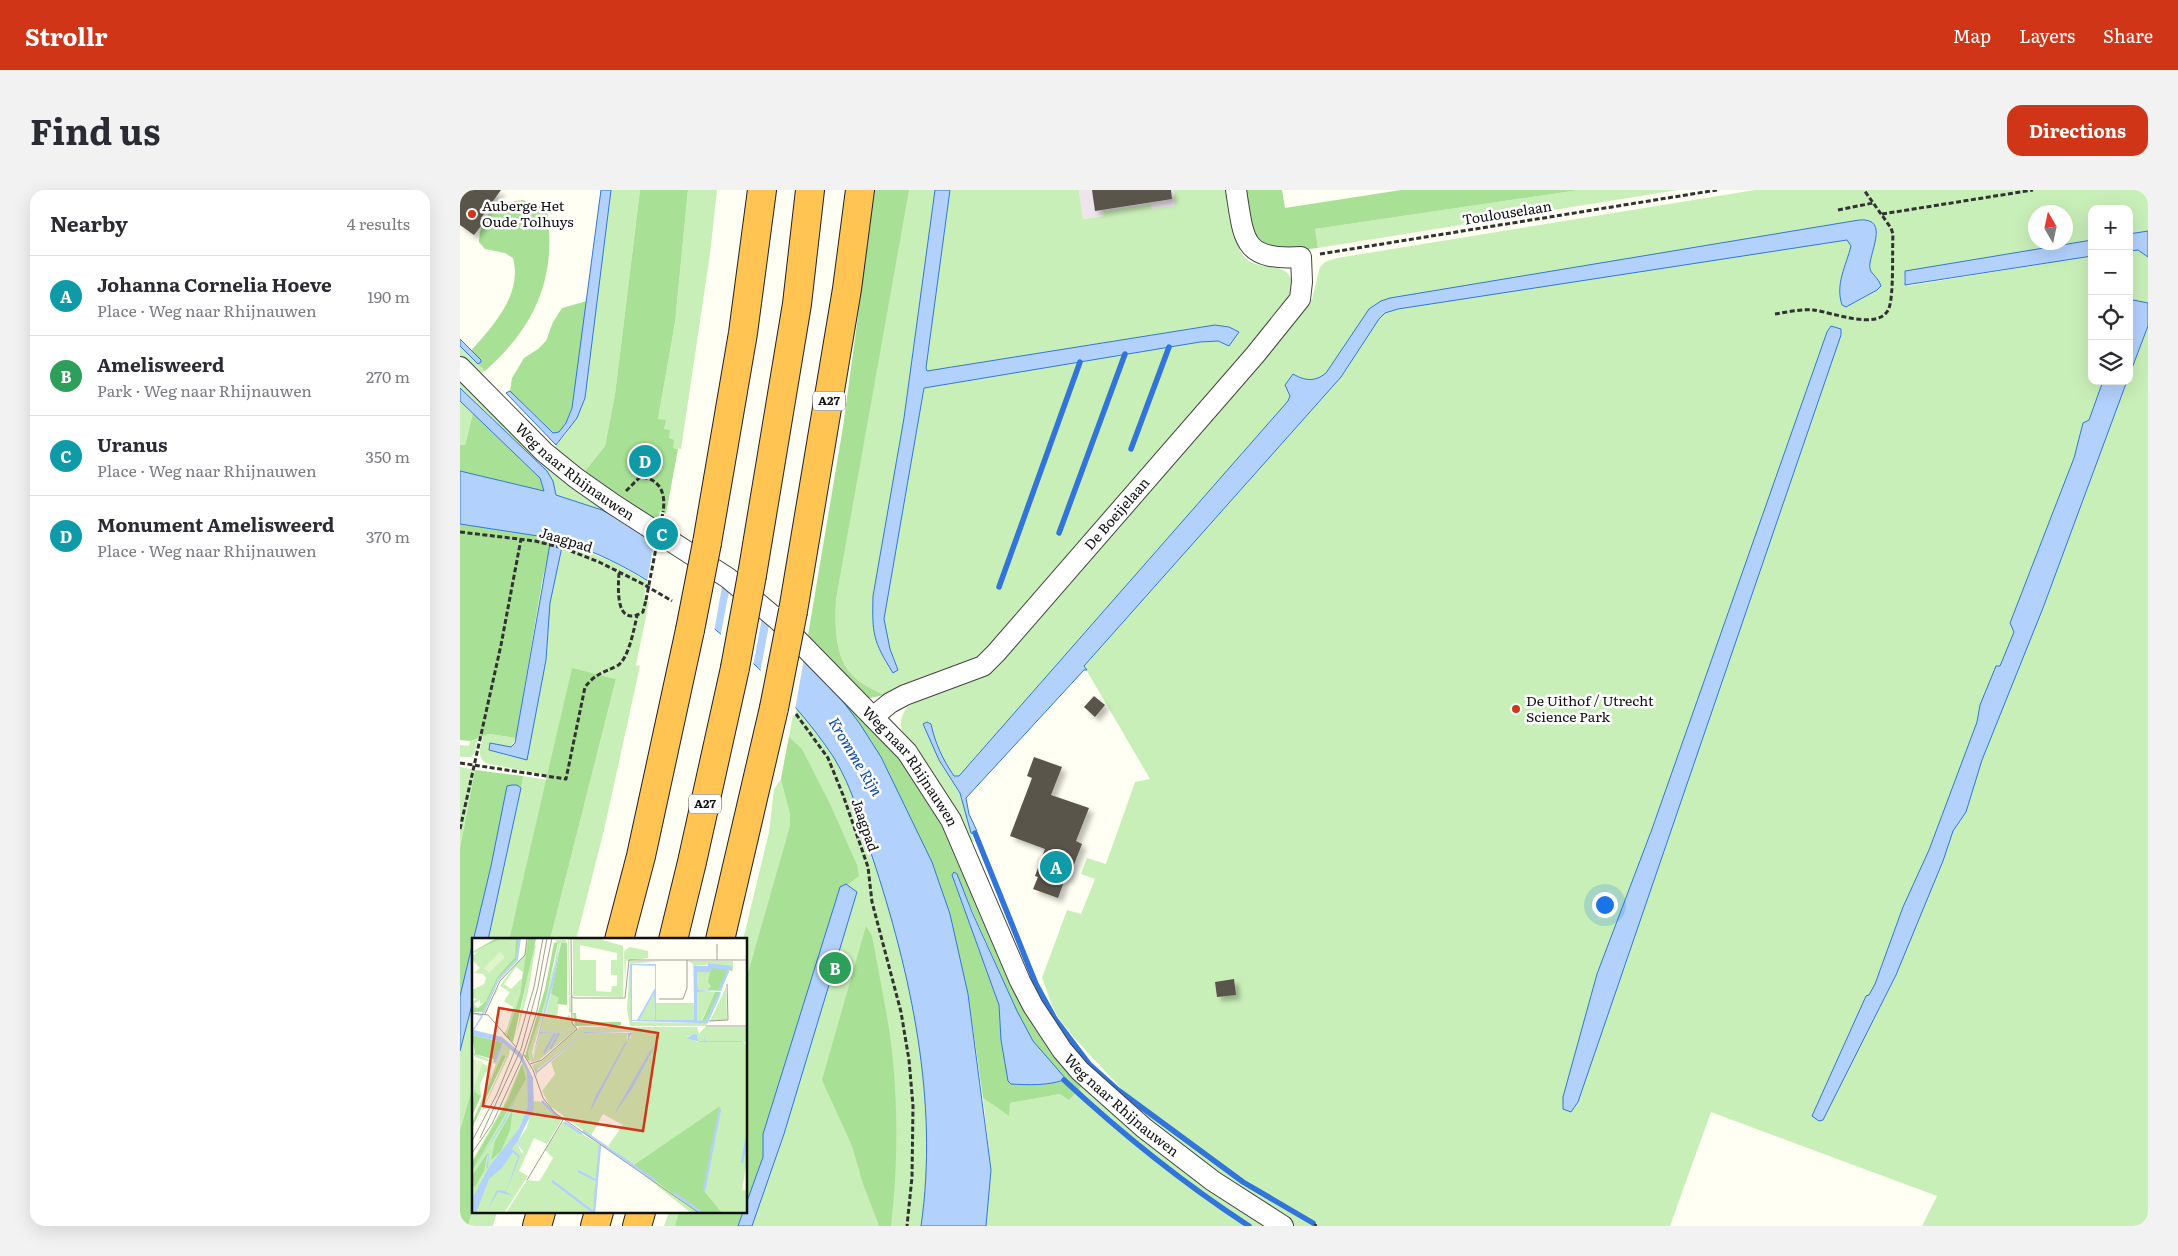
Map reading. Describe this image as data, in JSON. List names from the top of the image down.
{
  "streets": {
    "highway": ["A27"],
    "street": ["Weg naar Rhijnauwen", "De Boeijelaan"],
    "path": ["Toulouselaan", "Jaagpad"]
  },
  "crossings": [
    ["Toulouselaan", "De Boeijelaan"],
    ["A27", "Jaagpad"],
    ["Weg naar Rhijnauwen", "De Boeijelaan"]
  ],
  "water": ["Kromme Rijn"],
  "places": ["Auberge Het Oude Tolhuys", "De Uithof / Utrecht Science Park"],
  "north": "top",
  "page": {
    "header": "Strollr",
    "nav": ["Map", "Layers", "Share"],
    "title": "Find us",
    "buttons": "Directions",
    "heading": ["Nearby", "4 results"],
    "map_buttons": ["+", "−"],
    "list": [
      {
        "mark": "A",
        "name": "Johanna Cornelia Hoeve",
        "note": "Place · Weg naar Rhijnauwen",
        "value": "190 m"
      },
      {
        "mark": "B",
        "name": "Amelisweerd",
        "note": "Park · Weg naar Rhijnauwen",
        "value": "270 m"
      },
      {
        "mark": "C",
        "name": "Uranus",
        "note": "Place · Weg naar Rhijnauwen",
        "value": "350 m"
      },
      {
        "mark": "D",
        "name": "Monument Amelisweerd",
        "note": "Place · Weg naar Rhijnauwen",
        "value": "370 m"
      }
    ],
    "pins": [
      "D",
      "C",
      "A",
      "B"
    ]
  }
}
